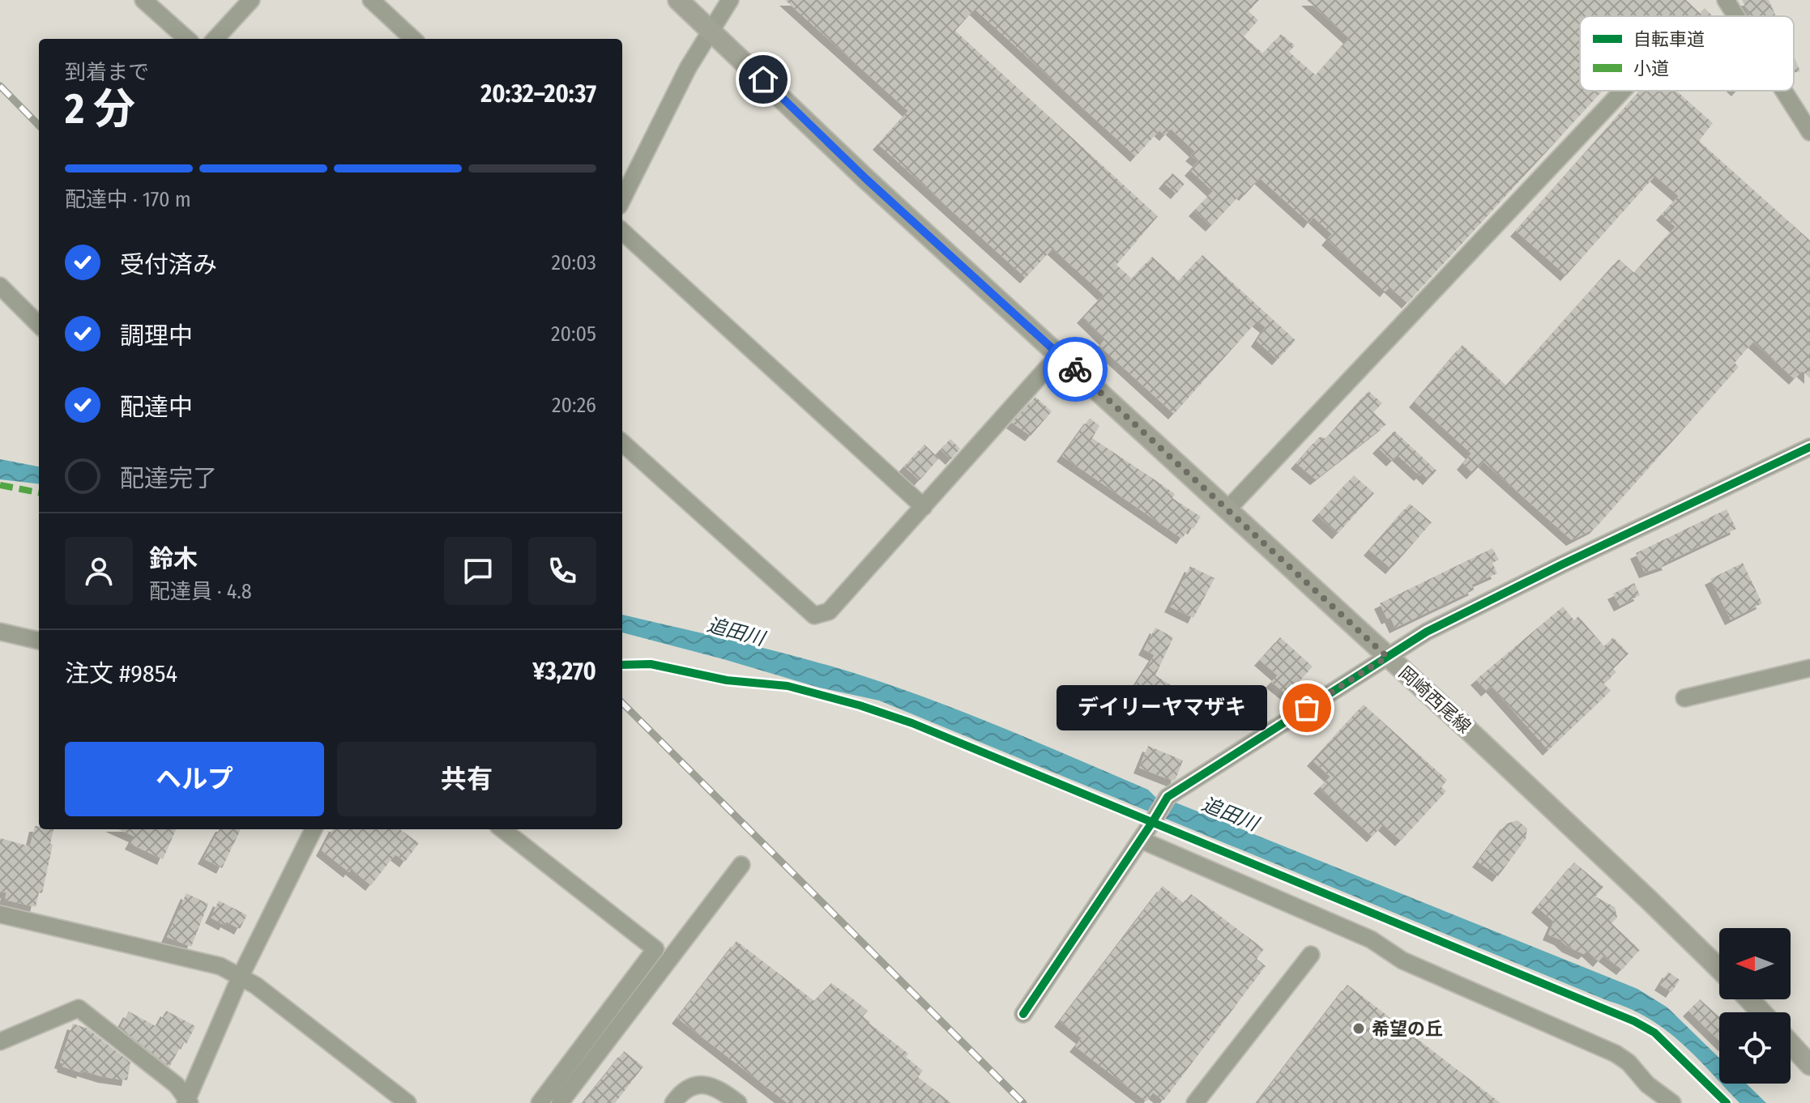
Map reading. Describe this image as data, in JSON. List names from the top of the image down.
{
  "streets": {
    "main road": ["岡崎西尾線"]
  },
  "water": ["追田川"],
  "places": ["デイリーヤマザキ", "希望の丘"],
  "legend": ["自転車道", "小道"],
  "north": "left",
  "page": {
    "heading": ["2 分", "到着まで", "20:32–20:37"],
    "panel": [
      "鈴木",
      "配達員 · 4.8",
      "注文 #9854",
      "¥3,270"
    ],
    "bar": "配達中 · 170 m",
    "list": [
      ["受付済み", "20:03"],
      ["調理中", "20:05"],
      ["配達中", "20:26"],
      "配達完了"
    ],
    "bubble": "デイリーヤマザキ",
    "buttons": ["ヘルプ", "共有"]
  }
}
